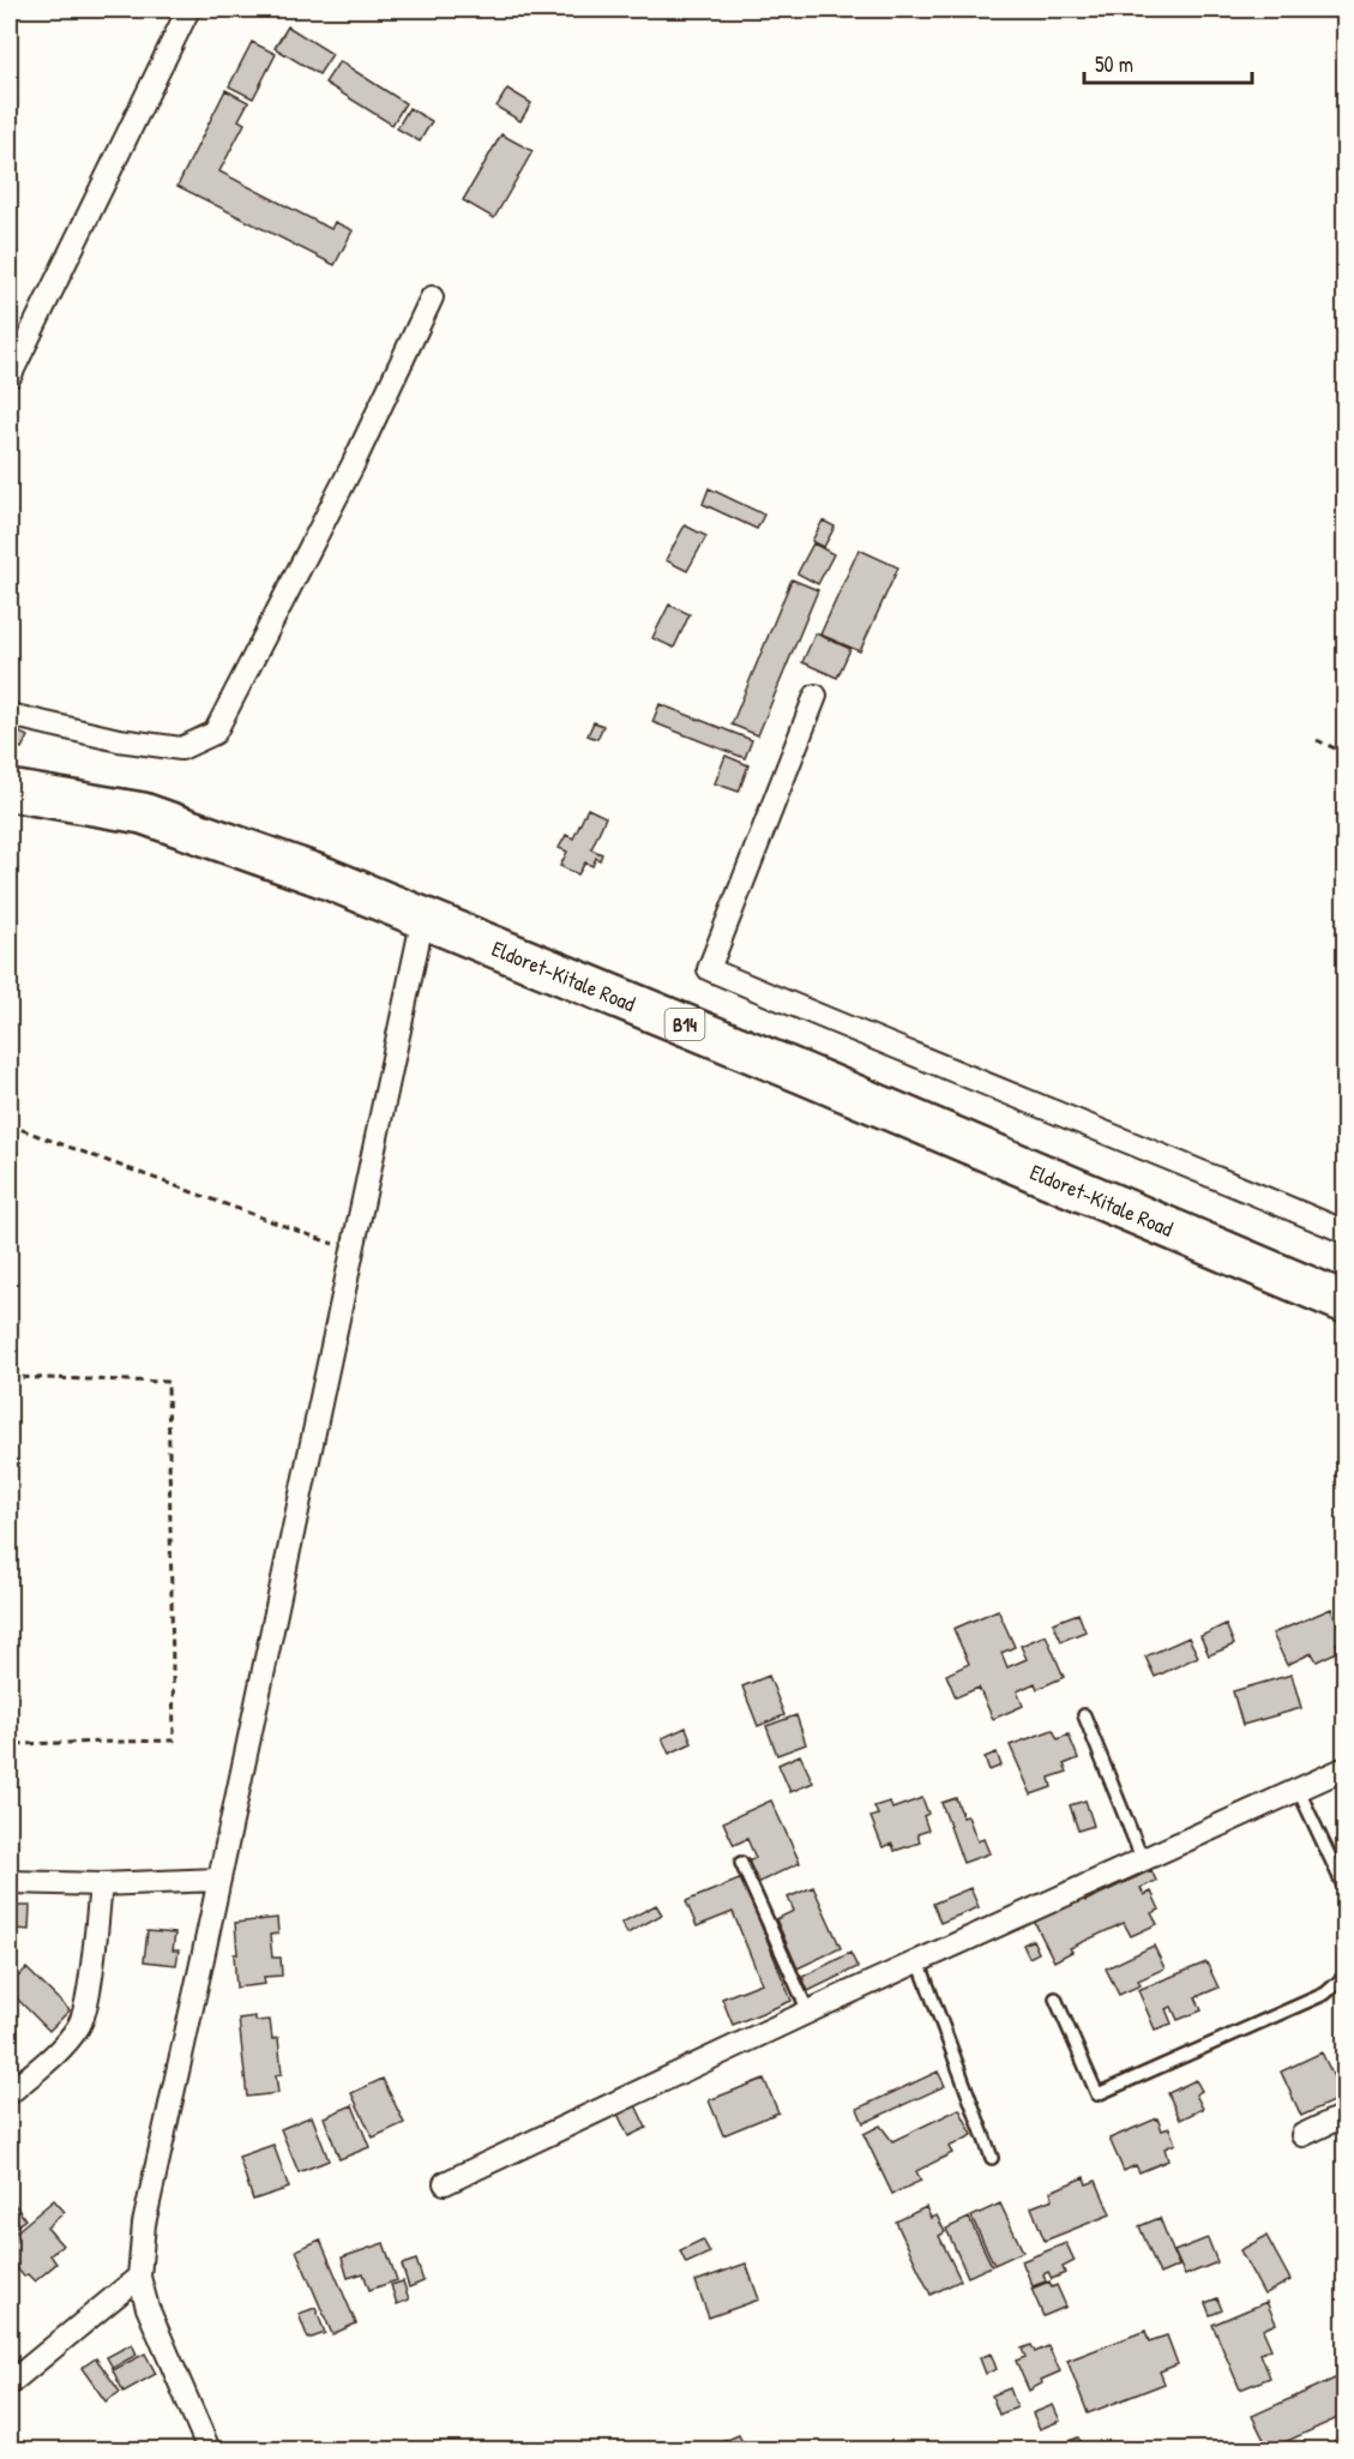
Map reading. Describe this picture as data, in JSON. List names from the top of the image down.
{
  "streets": {
    "highway": ["Eldoret-Kitale Road", "B14"]
  },
  "scale_bar": "50 m"
}
